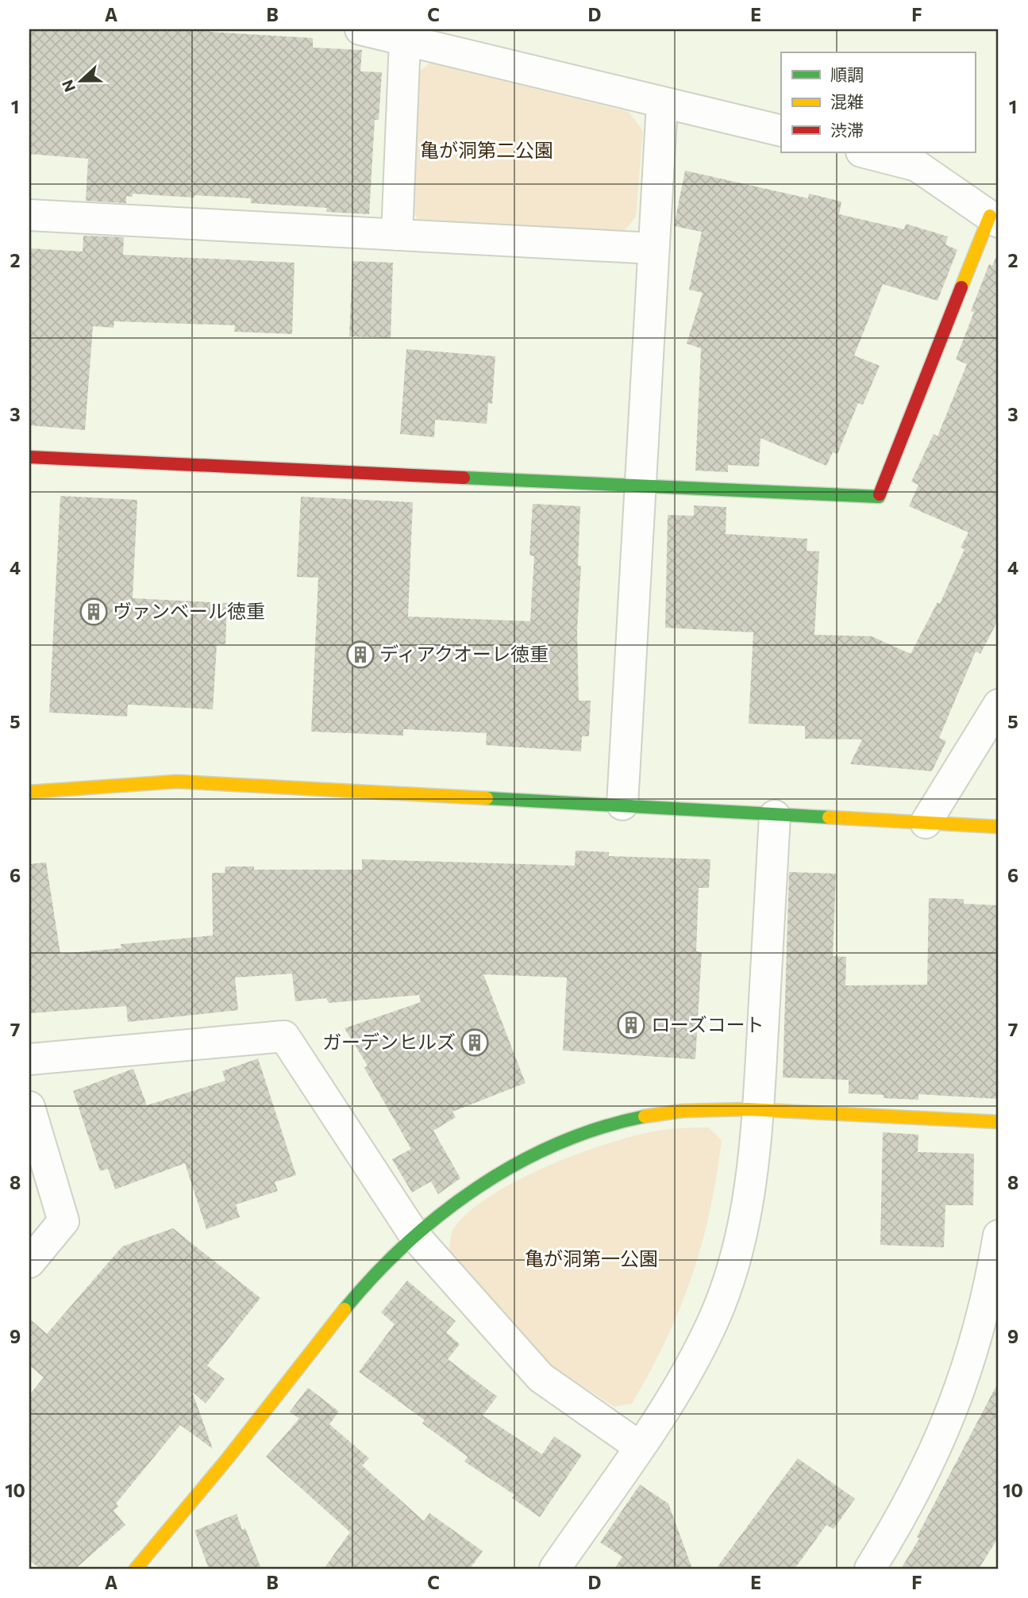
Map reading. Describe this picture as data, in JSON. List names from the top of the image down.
{
  "parks": ["亀が洞第二公園", "亀が洞第一公園"],
  "places": {
    "building": [
      "ヴァンベール徳重",
      "ディアクオーレ徳重",
      "ローズコート",
      "ガーデンヒルズ"
    ]
  },
  "legend": ["順調", "混雑", "渋滞"],
  "north": "left",
  "grid": {
    "columns": [
      "A",
      "B",
      "C",
      "D",
      "E",
      "F"
    ],
    "rows": [
      "1",
      "2",
      "3",
      "4",
      "5",
      "6",
      "7",
      "8",
      "9",
      "10"
    ]
  }
}
